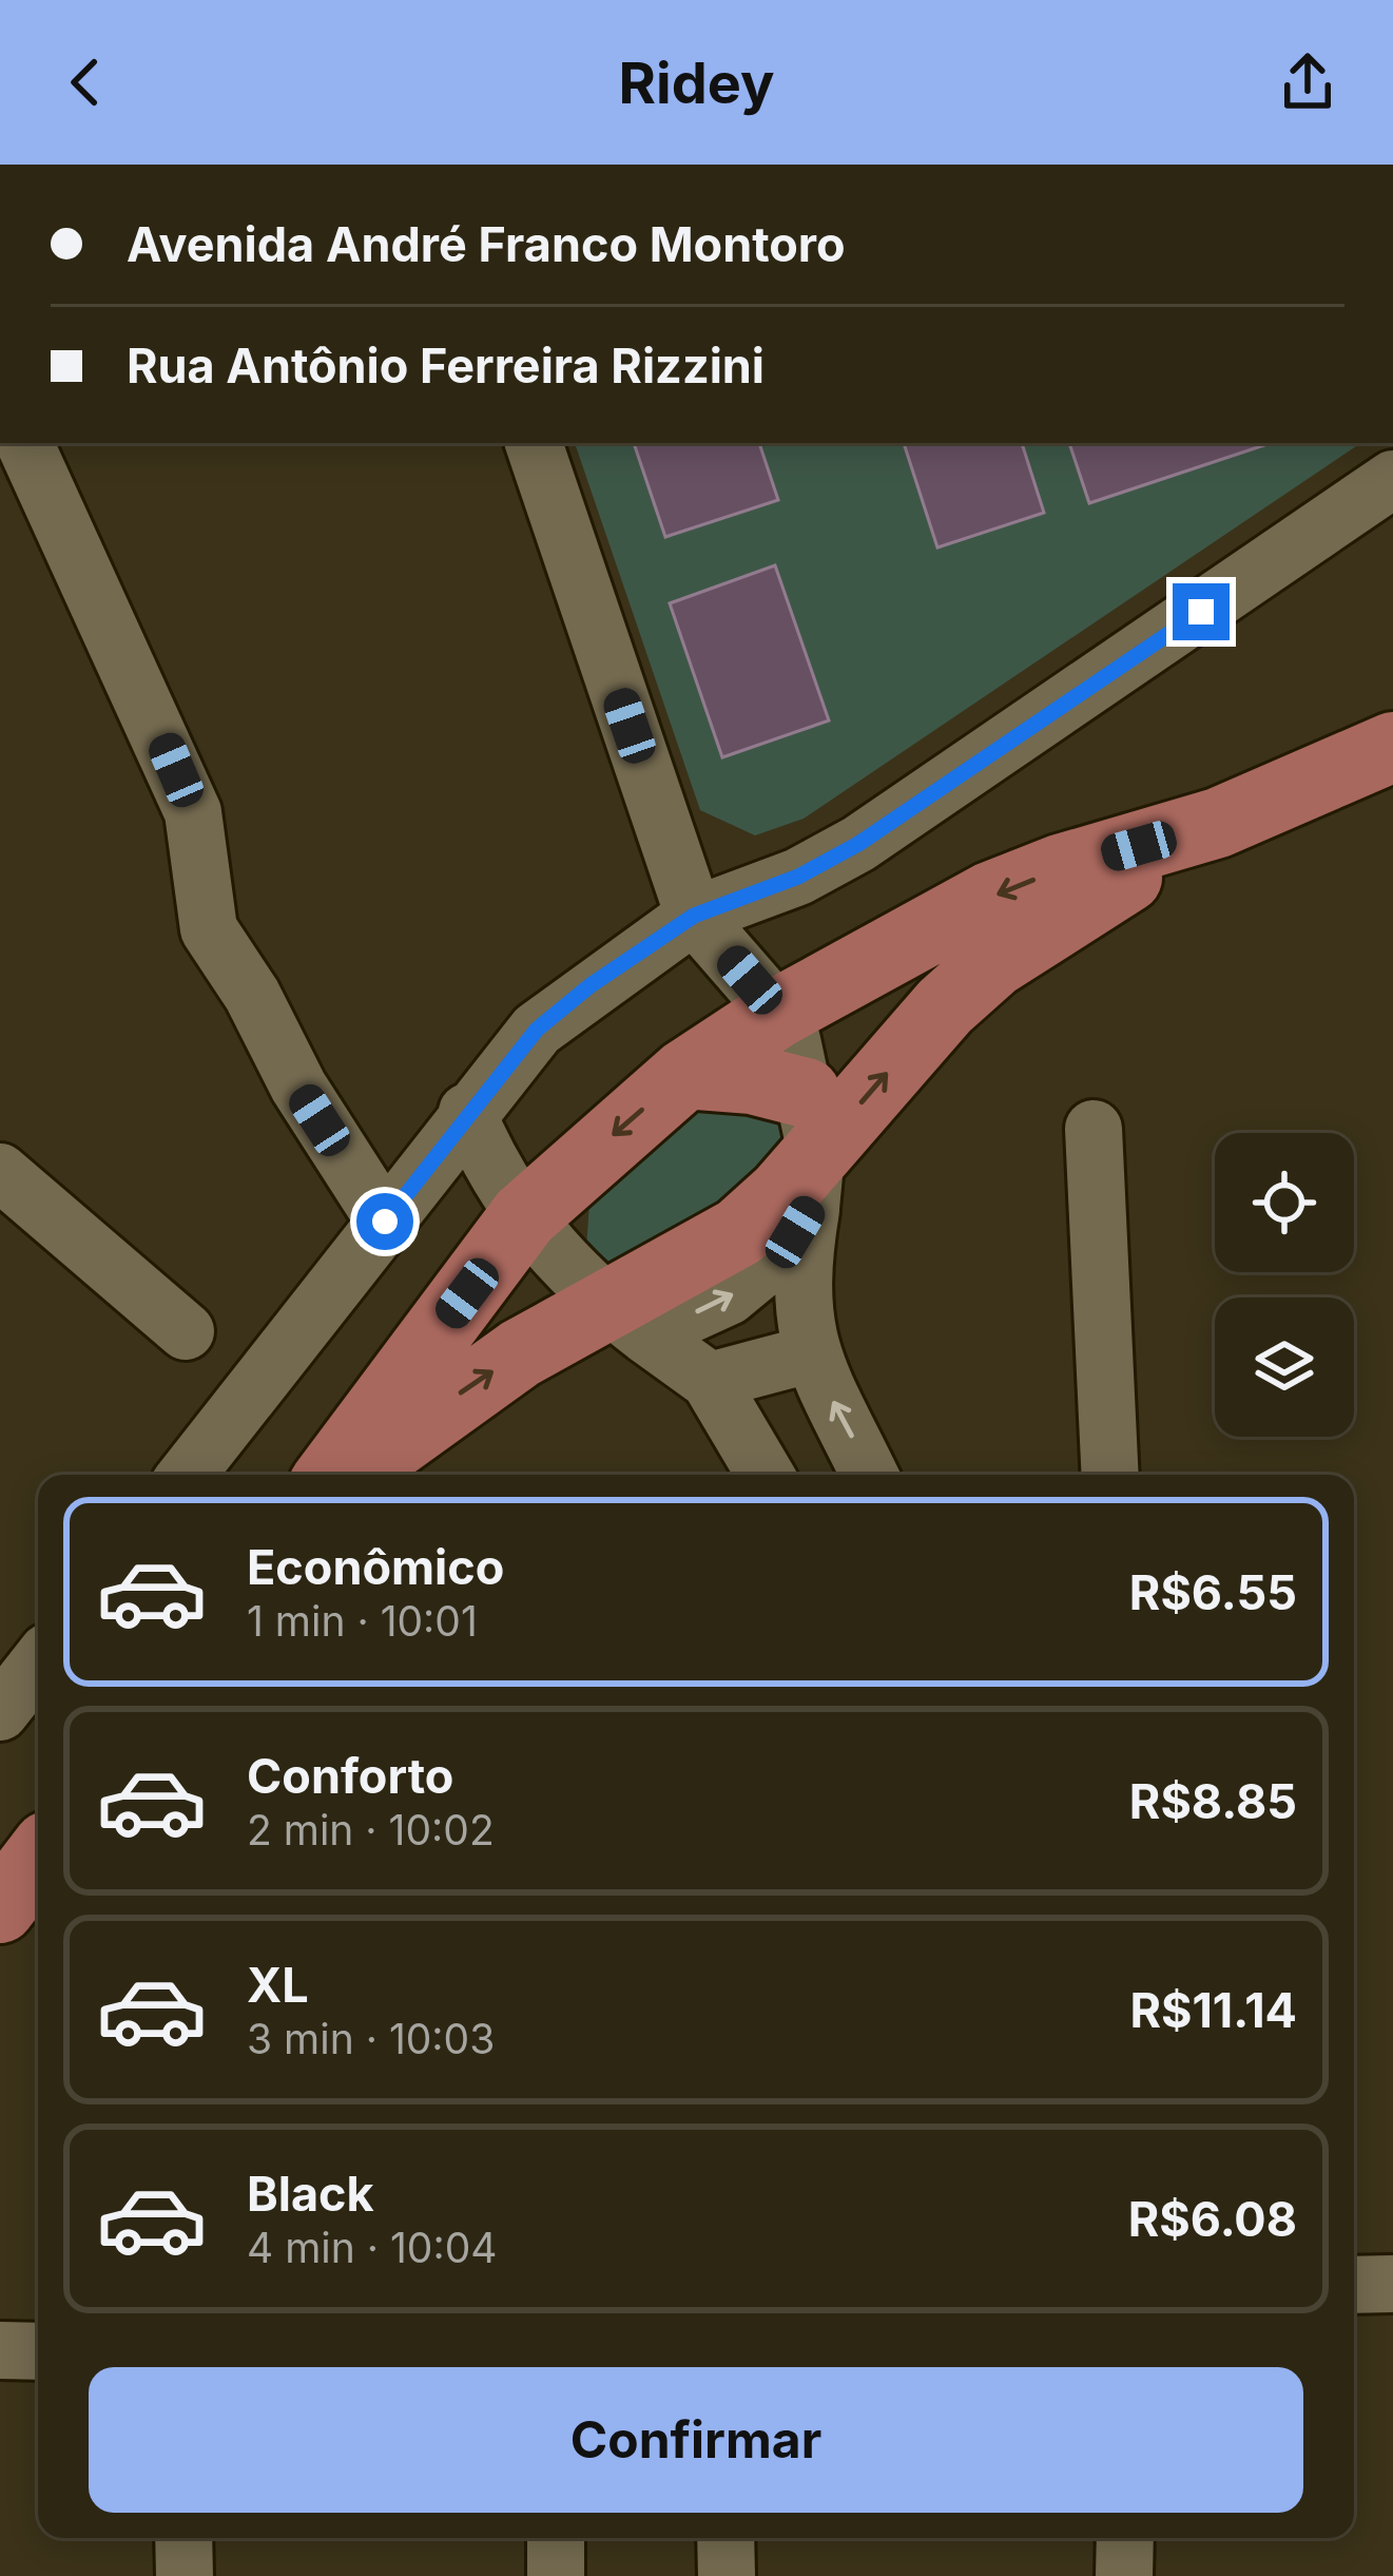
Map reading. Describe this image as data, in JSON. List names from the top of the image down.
{
  "page": {
    "header": "Ridey",
    "banner": ["Avenida André Franco Montoro", "Rua Antônio Ferreira Rizzini"],
    "list": [
      {
        "name": "Econômico",
        "note": "1 min · 10:01",
        "value": "R$6.55"
      },
      {
        "name": "Conforto",
        "note": "2 min · 10:02",
        "value": "R$8.85"
      },
      {
        "name": "XL",
        "note": "3 min · 10:03",
        "value": "R$11.14"
      },
      {
        "name": "Black",
        "note": "4 min · 10:04",
        "value": "R$6.08"
      }
    ],
    "buttons": "Confirmar"
  }
}
